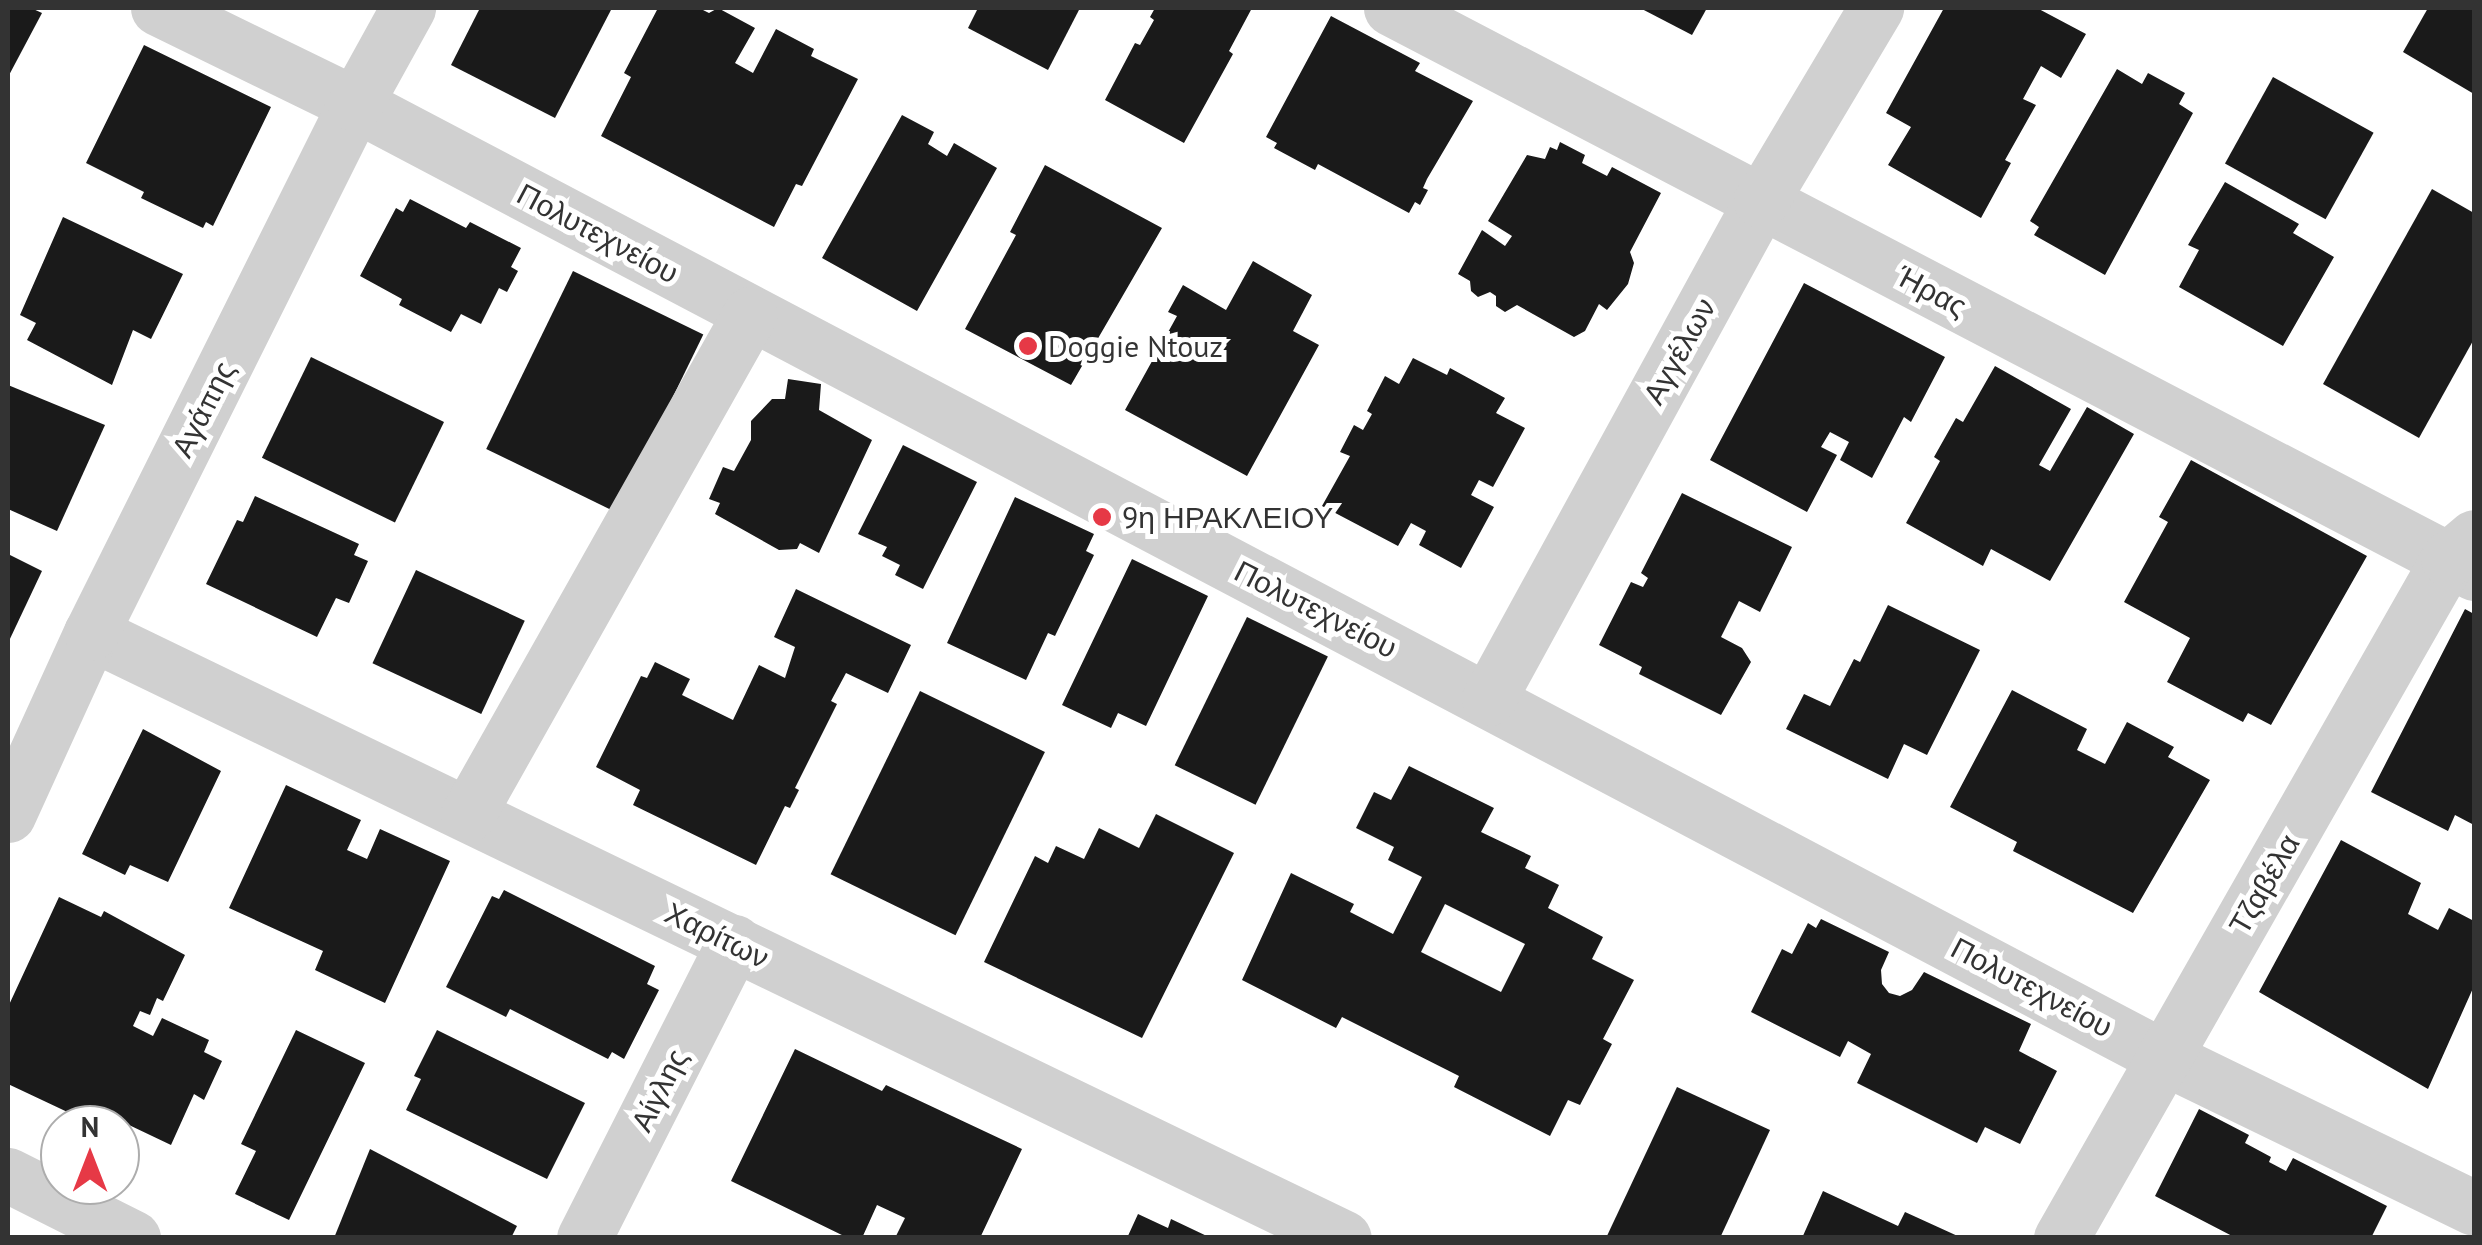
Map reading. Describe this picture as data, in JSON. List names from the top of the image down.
{
  "streets": {
    "street": [
      "Πολυτεχνείου",
      "Ήρας",
      "Αγγέλων",
      "Αγάπης",
      "Τζαβέλα",
      "Χαρίτων",
      "Αίγλης"
    ]
  },
  "crossings": [
    ["Πολυτεχνείου", "Αγγέλων"],
    ["Πολυτεχνείου", "Αγάπης"],
    ["Πολυτεχνείου", "Τζαβέλα"],
    ["Ήρας", "Αγγέλων"],
    ["Ήρας", "Τζαβέλα"],
    ["Αγάπης", "Χαρίτων"],
    ["Χαρίτων", "Αίγλης"]
  ],
  "places": ["Doggie Ntouz", "9η ΗΡΑΚΛΕΙΟΥ"],
  "north": "top"
}
